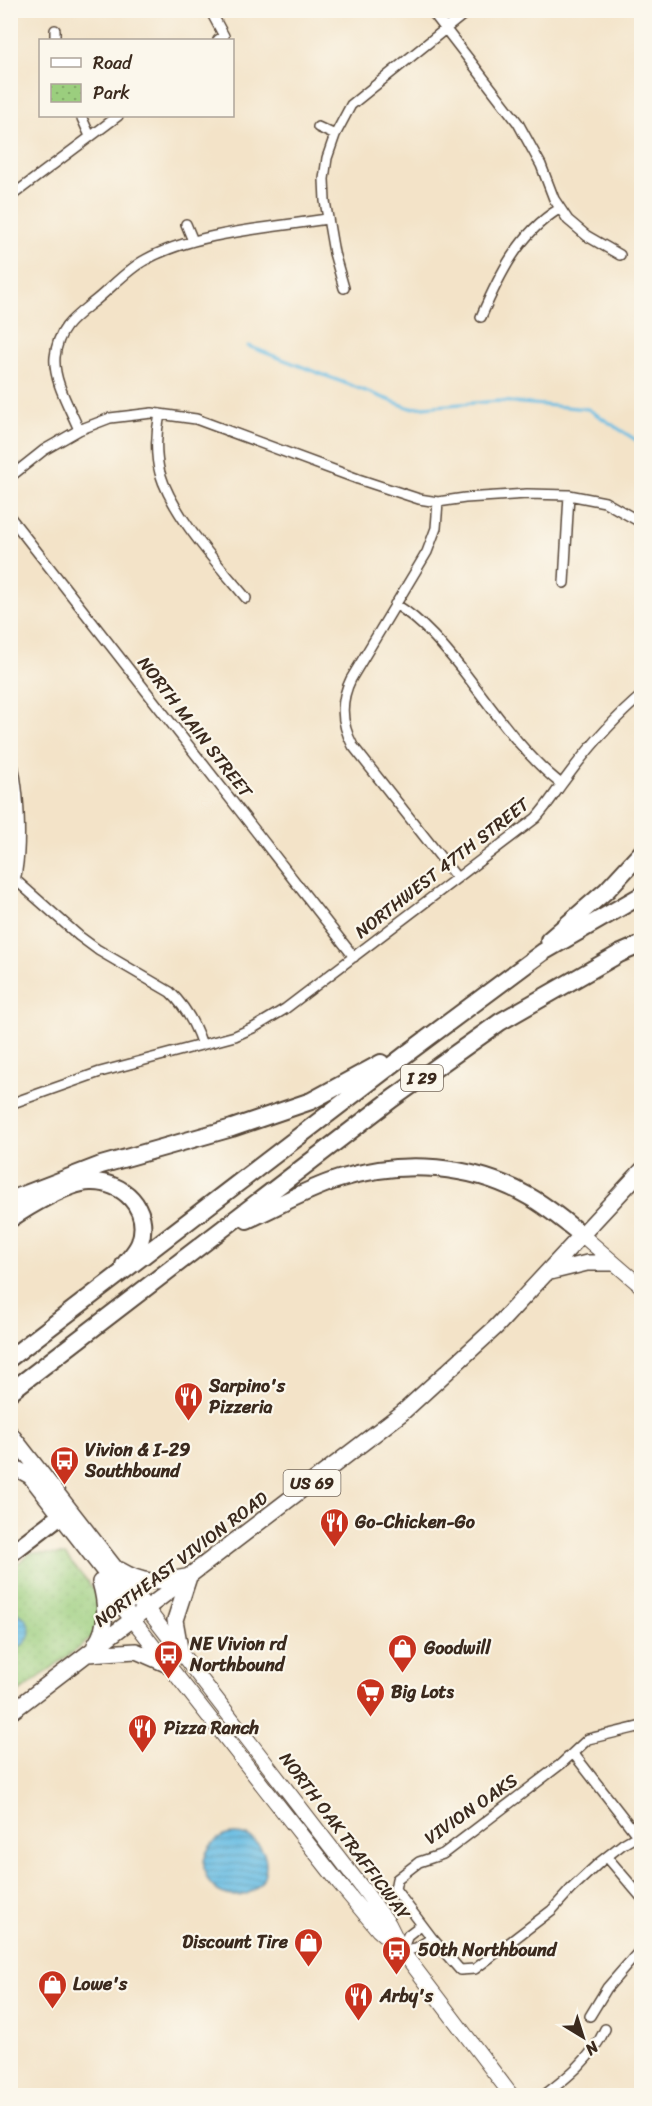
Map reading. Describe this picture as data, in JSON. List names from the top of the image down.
{
  "streets": {
    "highway": ["I 29"],
    "main road": ["US 69", "NORTHEAST VIVION ROAD", "NORTH OAK TRAFFICWAY"],
    "street": ["NORTH MAIN STREET", "NORTHWEST 47TH STREET", "VIVION OAKS"]
  },
  "crossings": [
    ["NORTH MAIN STREET", "NORTHWEST 47TH STREET"],
    ["US 69", "NORTHEAST VIVION ROAD"],
    ["NORTHEAST VIVION ROAD", "NORTH OAK TRAFFICWAY"]
  ],
  "places": {
    "restaurant": [
      "Sarpino's Pizzeria",
      "Go-Chicken-Go",
      "Pizza Ranch",
      "Arby's"
    ],
    "bus stop": ["Vivion & I-29 Southbound", "NE Vivion rd Northbound", "50th Northbound"],
    "shop": ["Goodwill", "Discount Tire", "Lowe's"],
    "supermarket": ["Big Lots"]
  },
  "legend": ["Road", "Park"],
  "north": "bottom right"
}
